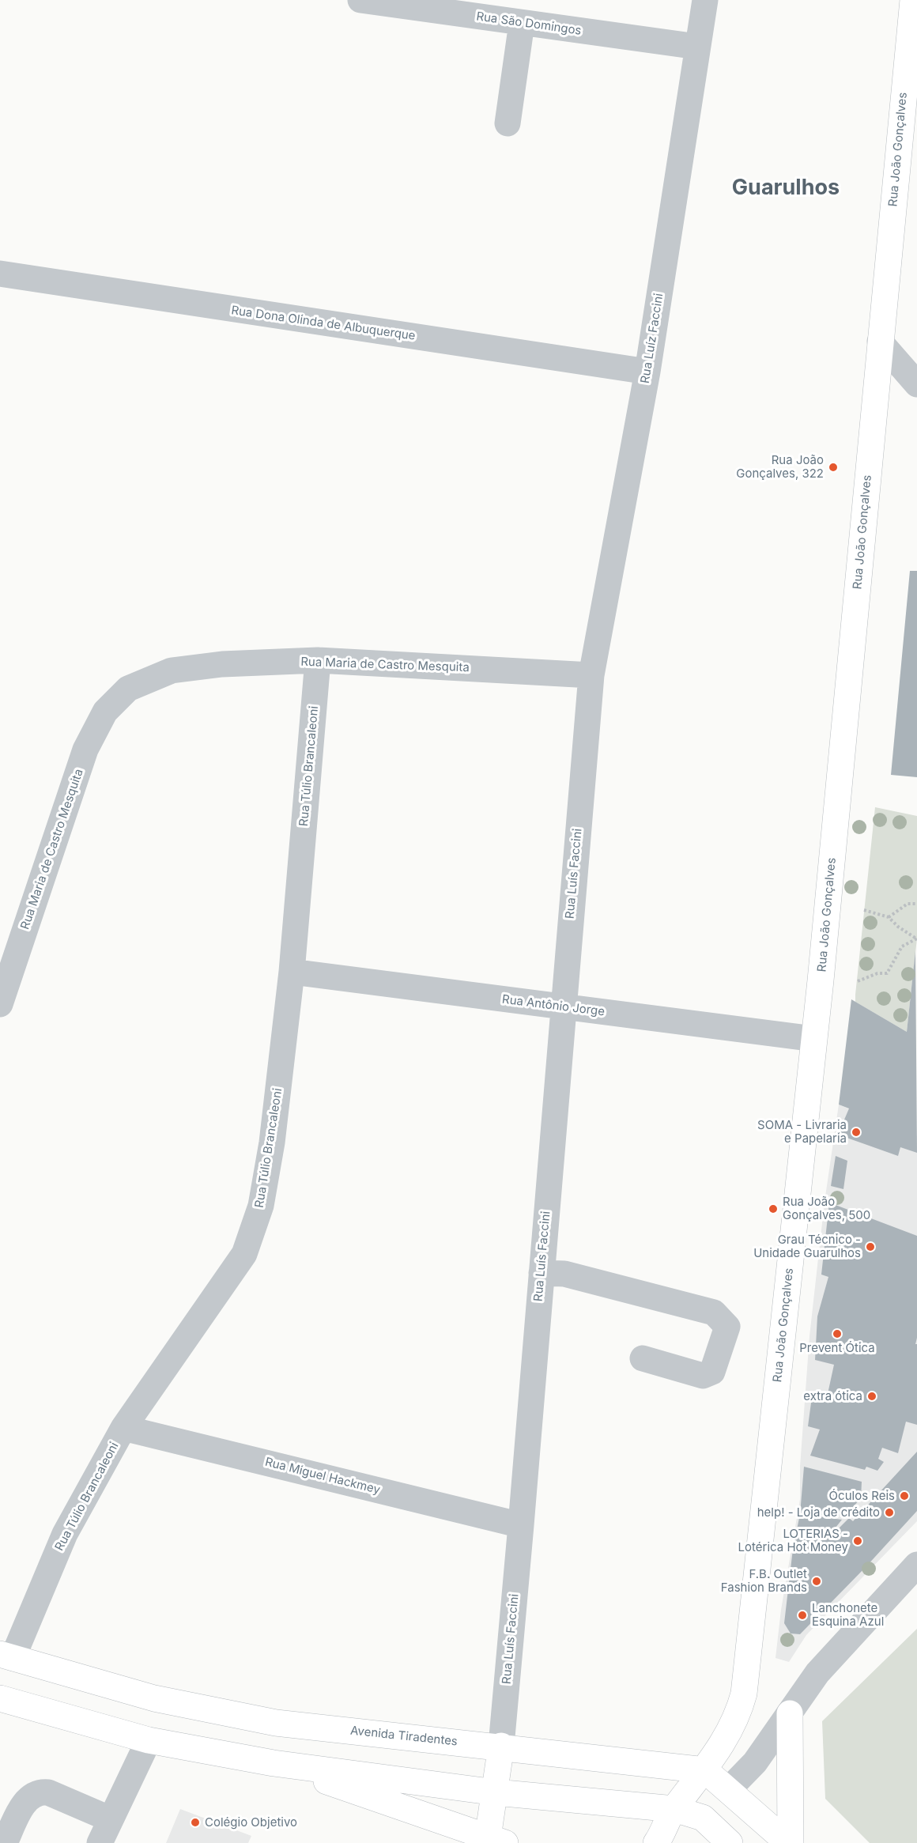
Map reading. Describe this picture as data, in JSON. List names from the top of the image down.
{
  "streets": {
    "main road": ["Rua João Gonçalves", "Rua Luís Faccini", "Avenida Tiradentes"],
    "street": [
      "Rua São Domingos",
      "Rua Dona Olinda de Albuquerque",
      "Rua Luíz Faccini",
      "Rua Maria de Castro Mesquita",
      "Rua Túlio Brancaleoni",
      "Rua Antônio Jorge",
      "Rua Miguel Hackmey"
    ]
  },
  "crossings": [
    ["Rua São Domingos", "Rua Luíz Faccini"],
    ["Rua João Gonçalves", "Rua Antônio Jorge"],
    ["Rua João Gonçalves", "Avenida Tiradentes"],
    ["Rua Dona Olinda de Albuquerque", "Rua Luíz Faccini"],
    ["Rua Luíz Faccini", "Rua Maria de Castro Mesquita"],
    ["Rua Luíz Faccini", "Rua Luís Faccini"],
    ["Rua Maria de Castro Mesquita", "Rua Túlio Brancaleoni"],
    ["Rua Maria de Castro Mesquita", "Rua Luís Faccini"],
    ["Rua Túlio Brancaleoni", "Rua Antônio Jorge"],
    ["Rua Túlio Brancaleoni", "Rua Miguel Hackmey"],
    ["Rua Túlio Brancaleoni", "Avenida Tiradentes"],
    ["Rua Luís Faccini", "Rua Antônio Jorge"],
    ["Rua Luís Faccini", "Rua Miguel Hackmey"],
    ["Rua Luís Faccini", "Avenida Tiradentes"]
  ],
  "districts": ["Guarulhos"],
  "places": [
    "Rua João Gonçalves, 322",
    "SOMA - Livraria e Papelaria",
    "Rua João Gonçalves, 500",
    "Grau Técnico - Unidade Guarulhos",
    "Prevent Ótica",
    "extra ótica",
    "Óculos Reis",
    "help! - Loja de crédito",
    "LOTERIAS - Lotérica Hot Money",
    "F.B. Outlet Fashion Brands",
    "Lanchonete Esquina Azul",
    "Colégio Objetivo"
  ]
}
